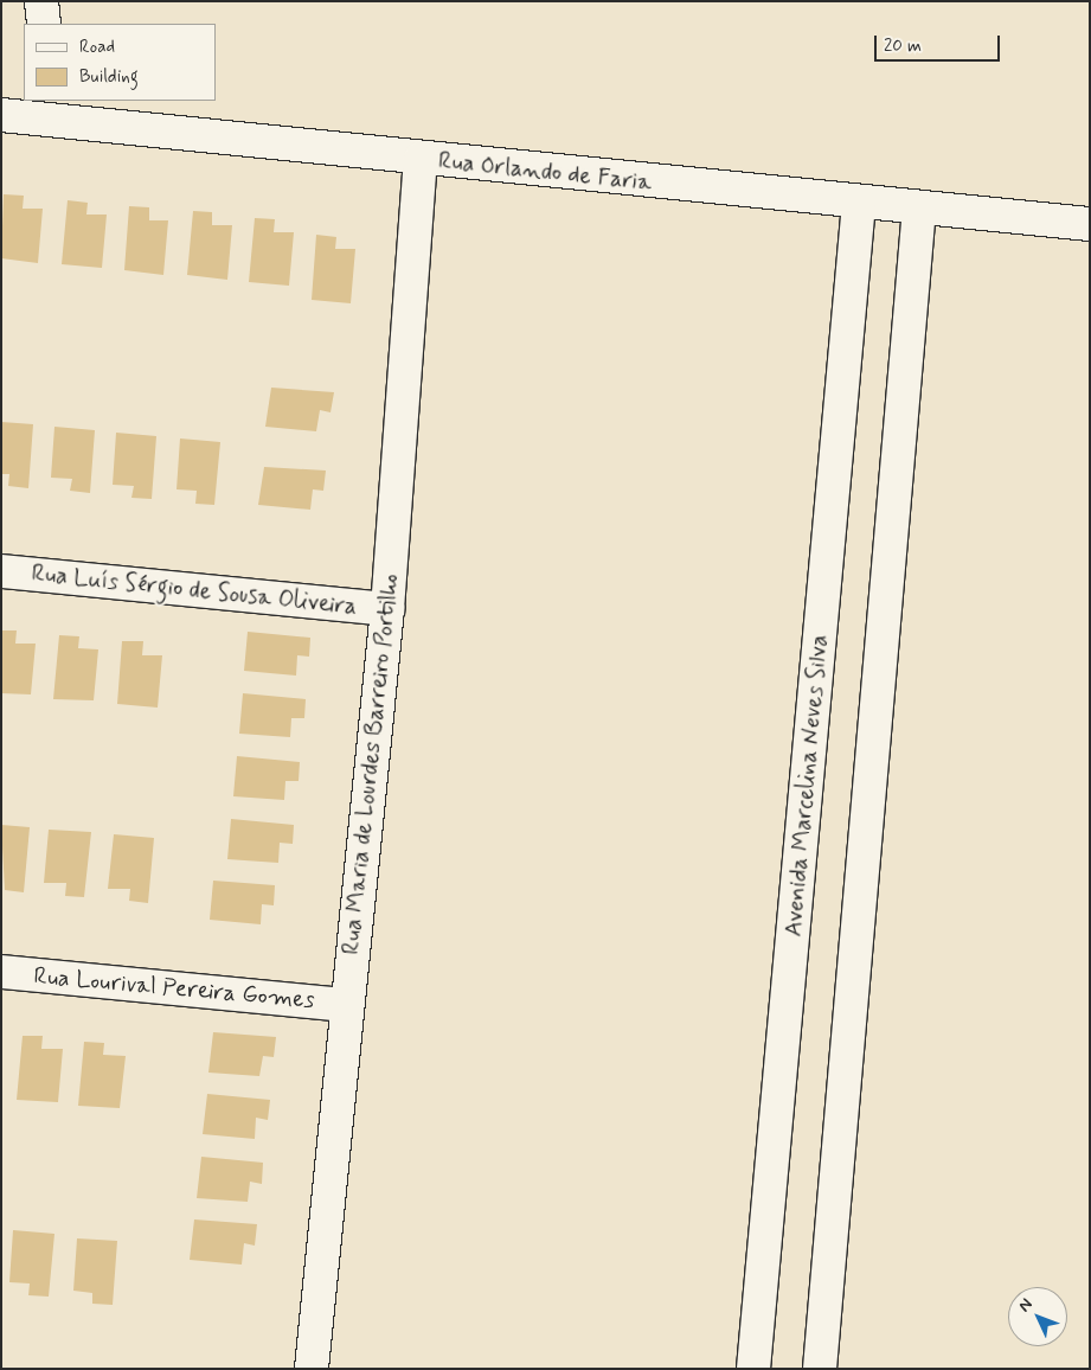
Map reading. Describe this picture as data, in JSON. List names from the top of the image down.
{
  "streets": {
    "street": [
      "Rua Orlando de Faria",
      "Rua Luís Sérgio de Sousa Oliveira",
      "Rua Maria de Lourdes Barreiro Portilho",
      "Avenida Marcelina Neves Silva",
      "Rua Lourival Pereira Gomes"
    ]
  },
  "crossings": [
    ["Rua Orlando de Faria", "Rua Maria de Lourdes Barreiro Portilho"],
    ["Rua Orlando de Faria", "Avenida Marcelina Neves Silva"],
    ["Rua Luís Sérgio de Sousa Oliveira", "Rua Maria de Lourdes Barreiro Portilho"],
    ["Rua Maria de Lourdes Barreiro Portilho", "Rua Lourival Pereira Gomes"]
  ],
  "legend": ["Road", "Building"],
  "scale_bar": "20 m",
  "north": "top left"
}
